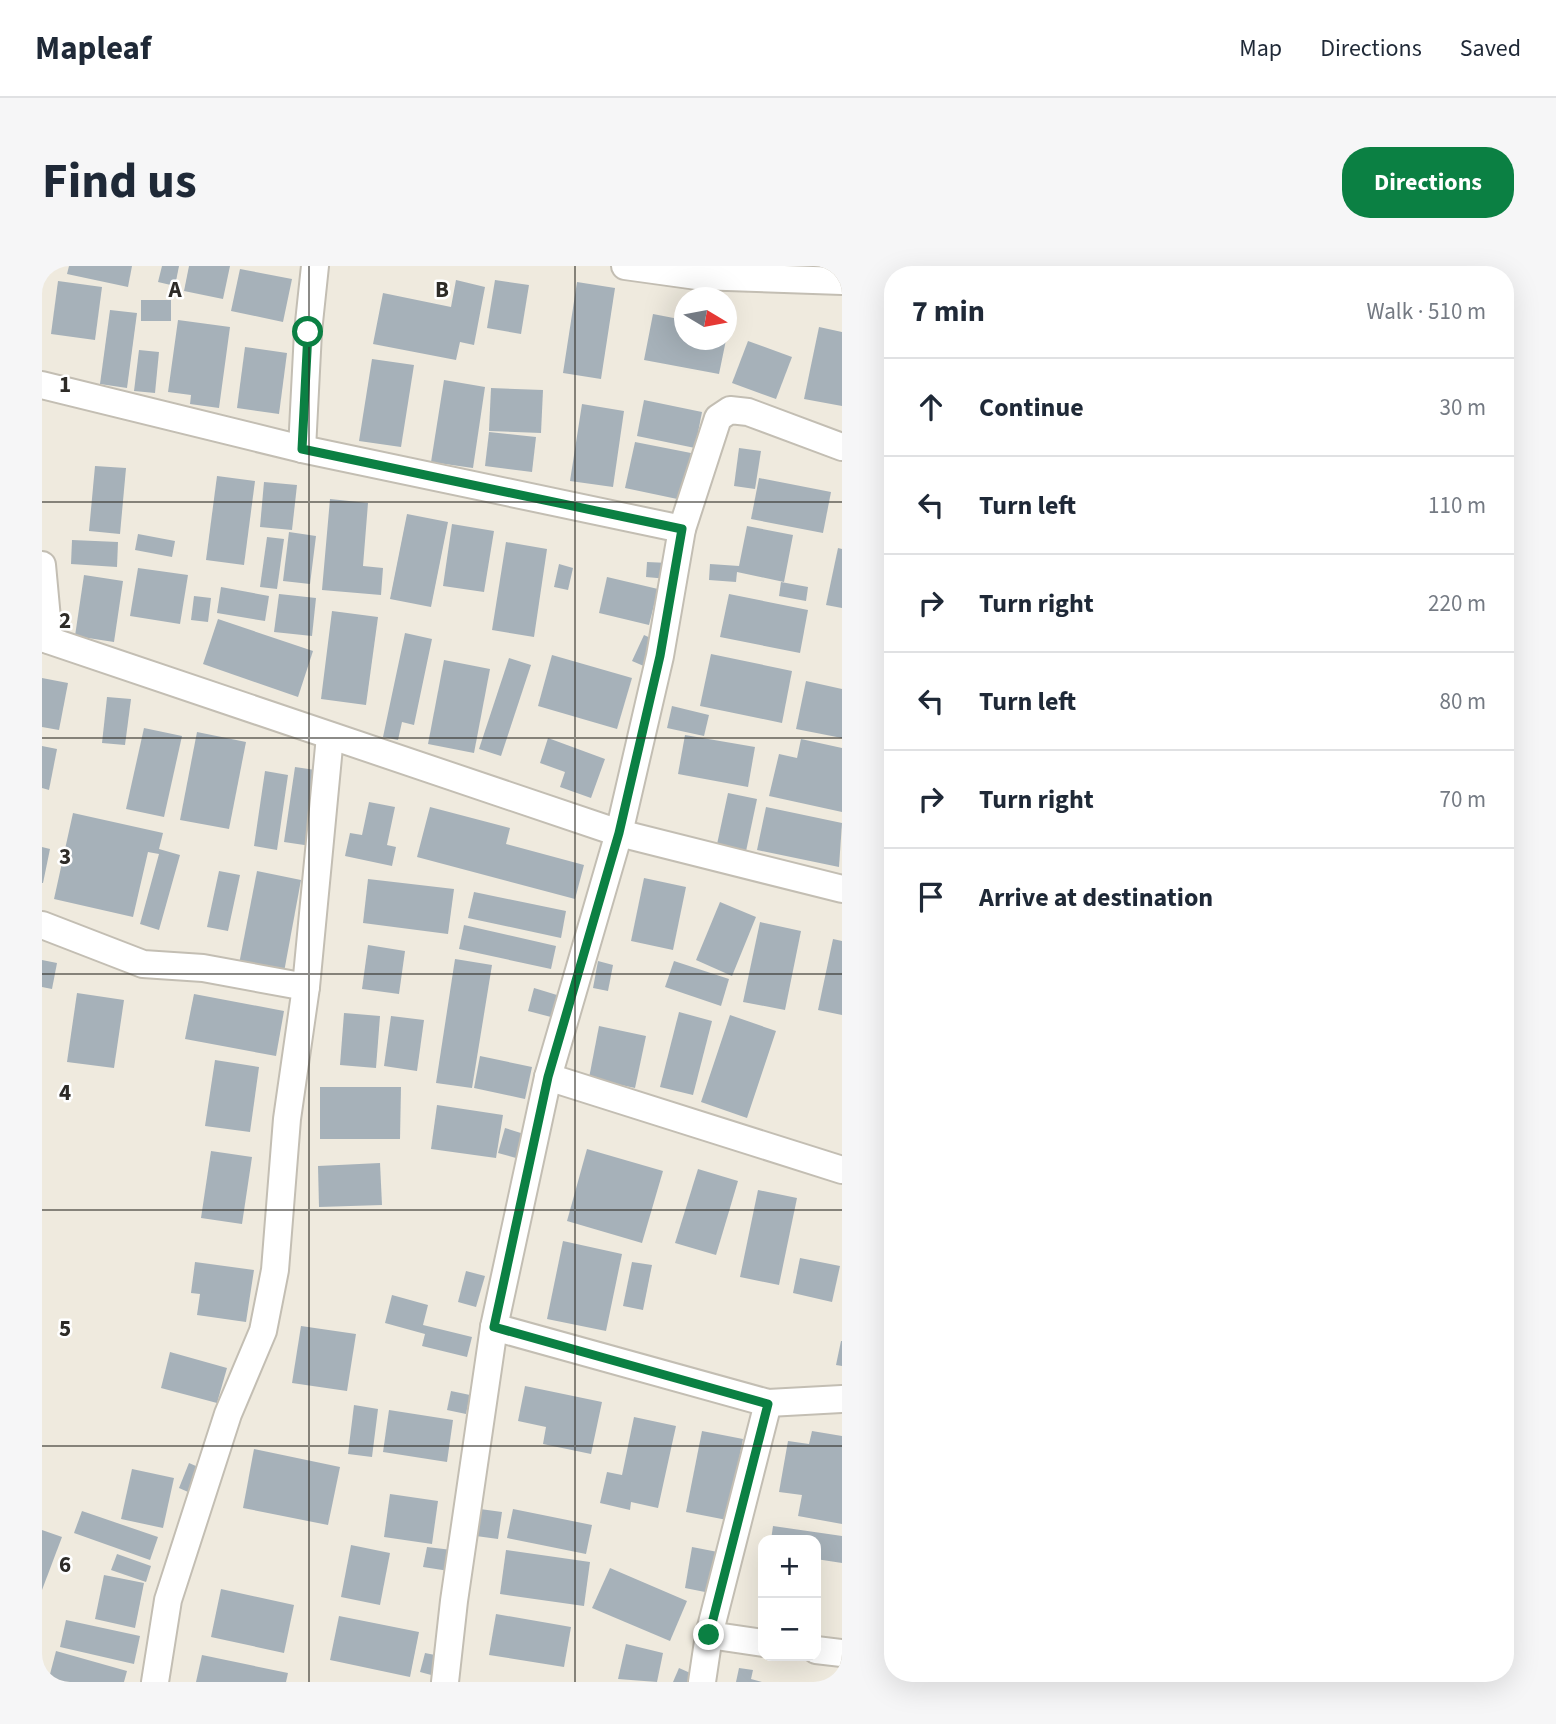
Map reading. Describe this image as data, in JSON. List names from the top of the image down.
{
  "north": "right",
  "page": {
    "header": "Mapleaf",
    "nav": ["Map", "Directions", "Saved"],
    "title": "Find us",
    "buttons": "Directions",
    "heading": ["7 min", "Walk · 510 m"],
    "list": [
      ["Continue", "30 m"],
      ["Turn left", "110 m"],
      ["Turn right", "220 m"],
      ["Turn left", "80 m"],
      ["Turn right", "70 m"],
      "Arrive at destination"
    ],
    "map_buttons": ["+", "−"]
  },
  "grid": {
    "columns": ["A", "B"],
    "rows": [
      "1",
      "2",
      "3",
      "4",
      "5",
      "6"
    ]
  }
}
